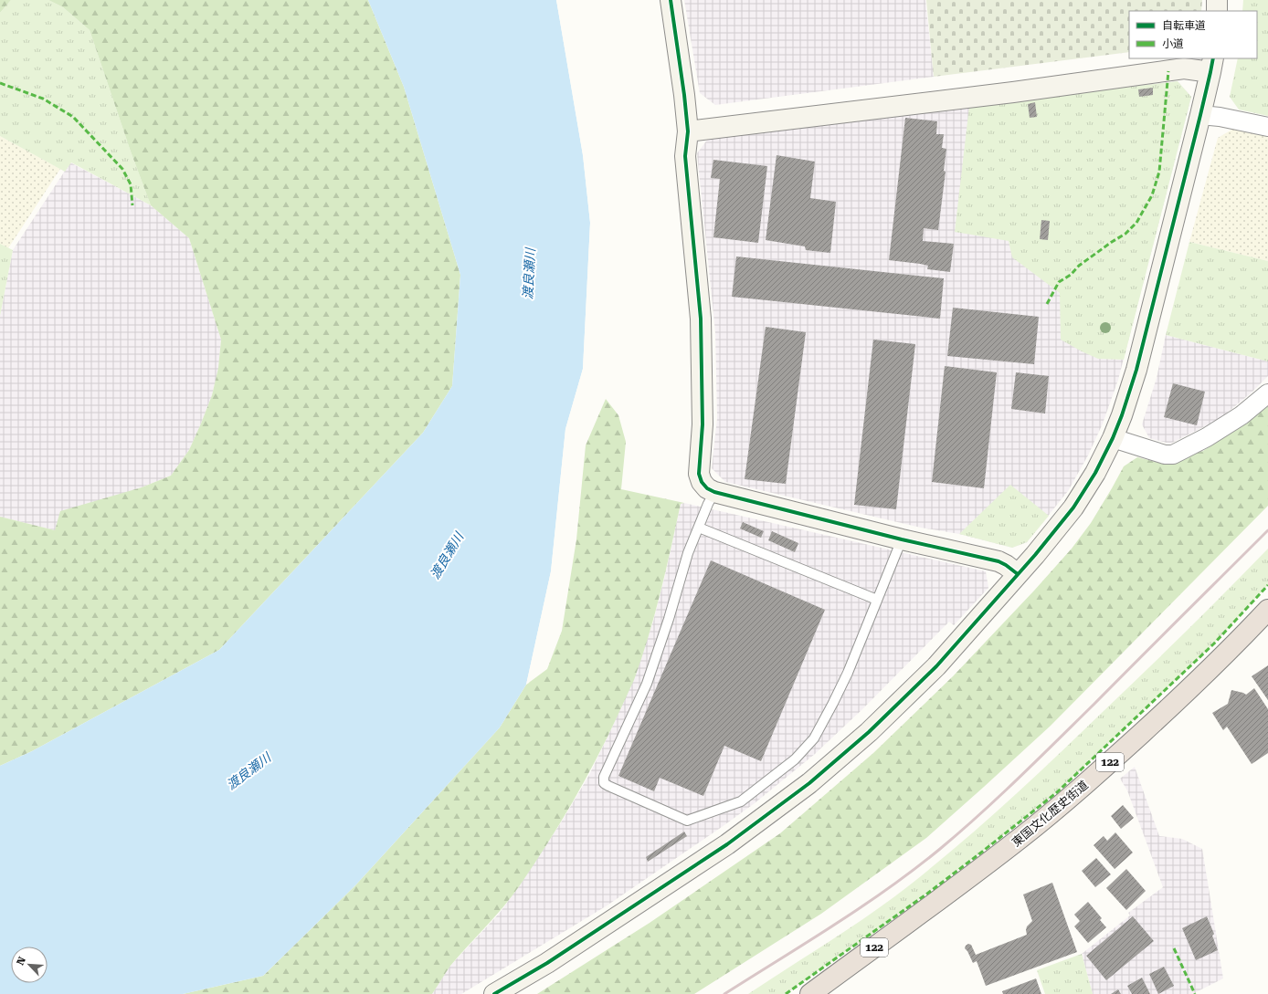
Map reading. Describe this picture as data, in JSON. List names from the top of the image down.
{
  "streets": {
    "highway": ["122", "東国文化歴史街道"]
  },
  "water": ["渡良瀬川"],
  "legend": ["自転車道", "小道"],
  "north": "top left"
}
